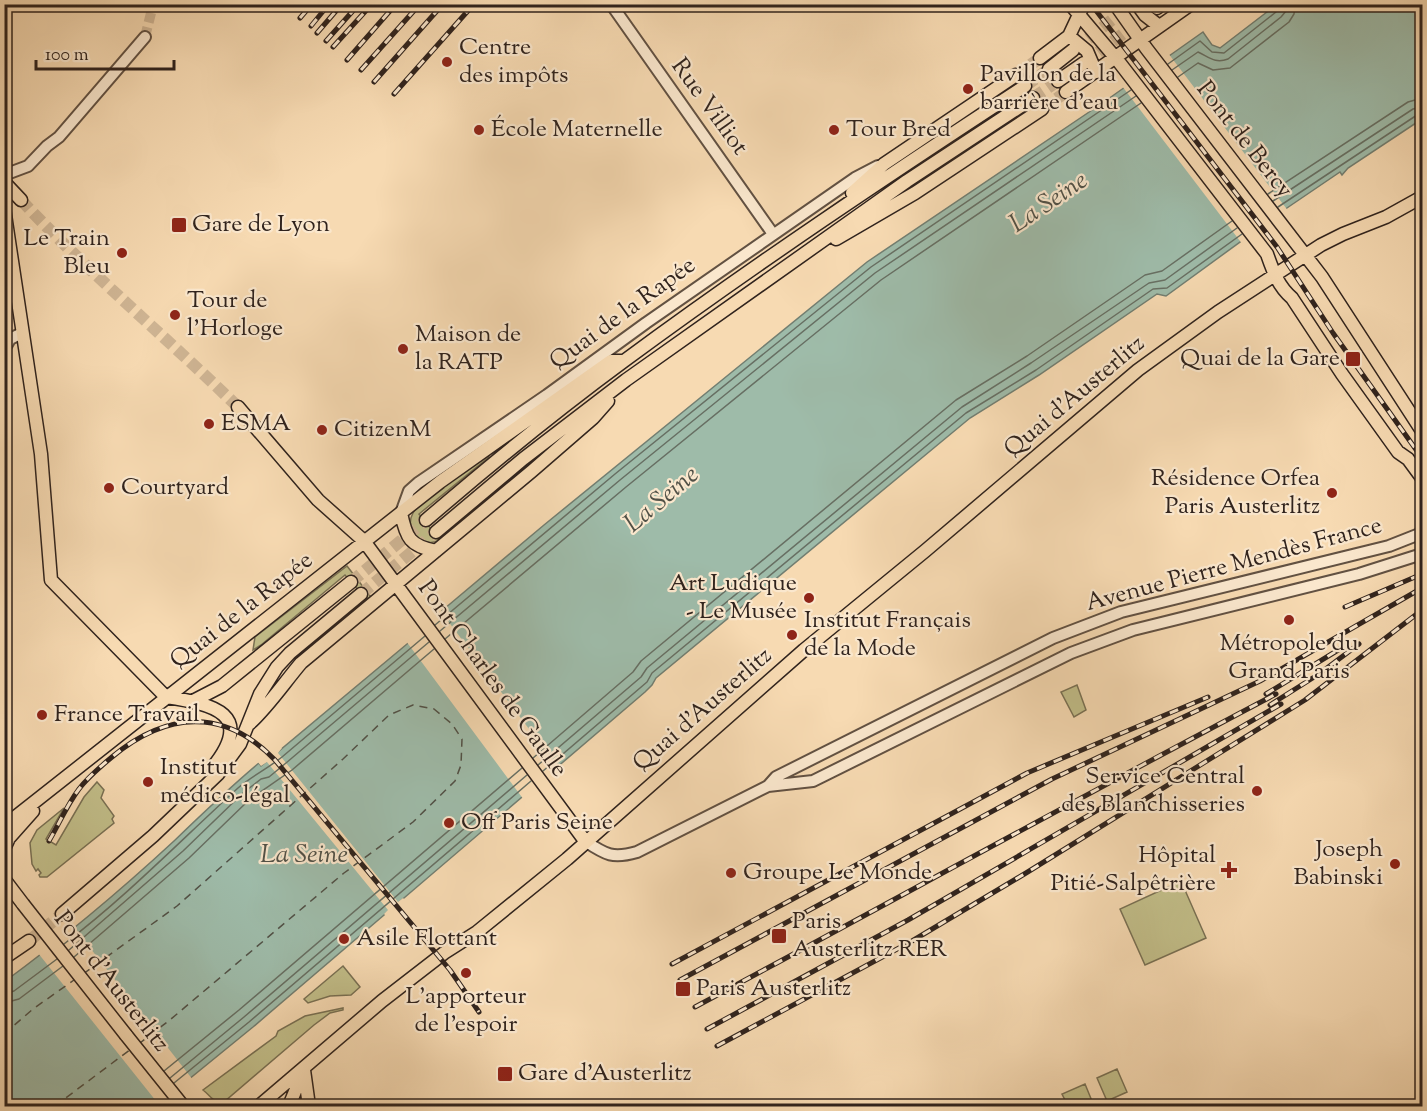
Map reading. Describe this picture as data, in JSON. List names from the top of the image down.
{
  "streets": {
    "main road": [
      "Pont de Bercy",
      "Quai de la Rapée",
      "Quai d'Austerlitz",
      "Pont Charles de Gaulle",
      "Pont d'Austerlitz"
    ],
    "street": ["Rue Villiot", "Avenue Pierre Mendès France"]
  },
  "crossings": [
    ["Rue Villiot", "Quai de la Rapée"],
    ["Quai de la Rapée", "Pont Charles de Gaulle"],
    ["Quai d'Austerlitz", "Avenue Pierre Mendès France"],
    ["Quai d'Austerlitz", "Pont Charles de Gaulle"],
    ["Avenue Pierre Mendès France", "Pont Charles de Gaulle"]
  ],
  "water": ["La Seine"],
  "places": {
    "other": [
      "Centre des impôts",
      "Pavillon de la barrière d'eau",
      "École Maternelle",
      "Tour Bred",
      "Le Train Bleu",
      "Tour de l'Horloge",
      "Maison de la RATP",
      "ESMA",
      "CitizenM",
      "Courtyard",
      "Résidence Orfea Paris Austerlitz",
      "Art Ludique - Le Musée",
      "Métropole du Grand Paris",
      "Institut Français de la Mode",
      "France Travail",
      "Institut médico-légal",
      "Service Central des Blanchisseries",
      "Off Paris Seine",
      "Joseph Babinski",
      "Groupe Le Monde",
      "Asile Flottant",
      "L'apporteur de l'espoir"
    ],
    "transit": [
      "Gare de Lyon",
      "Quai de la Gare",
      "Paris Austerlitz RER",
      "Paris Austerlitz",
      "Gare d'Austerlitz"
    ],
    "health": ["Hôpital Pitié-Salpêtrière"]
  },
  "scale_bar": "100 m"
}
